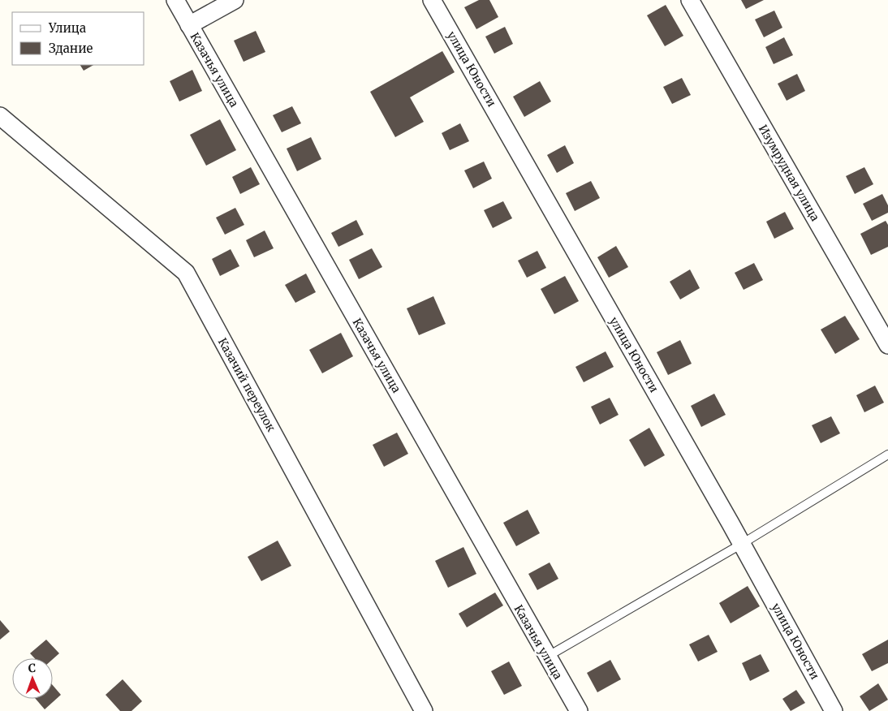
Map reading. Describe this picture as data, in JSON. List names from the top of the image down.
{
  "streets": {
    "street": [
      "улица Юности",
      "Казачья улица",
      "Изумрудная улица",
      "Казачий переулок"
    ]
  },
  "legend": ["Улица", "Здание"],
  "north": "top"
}
